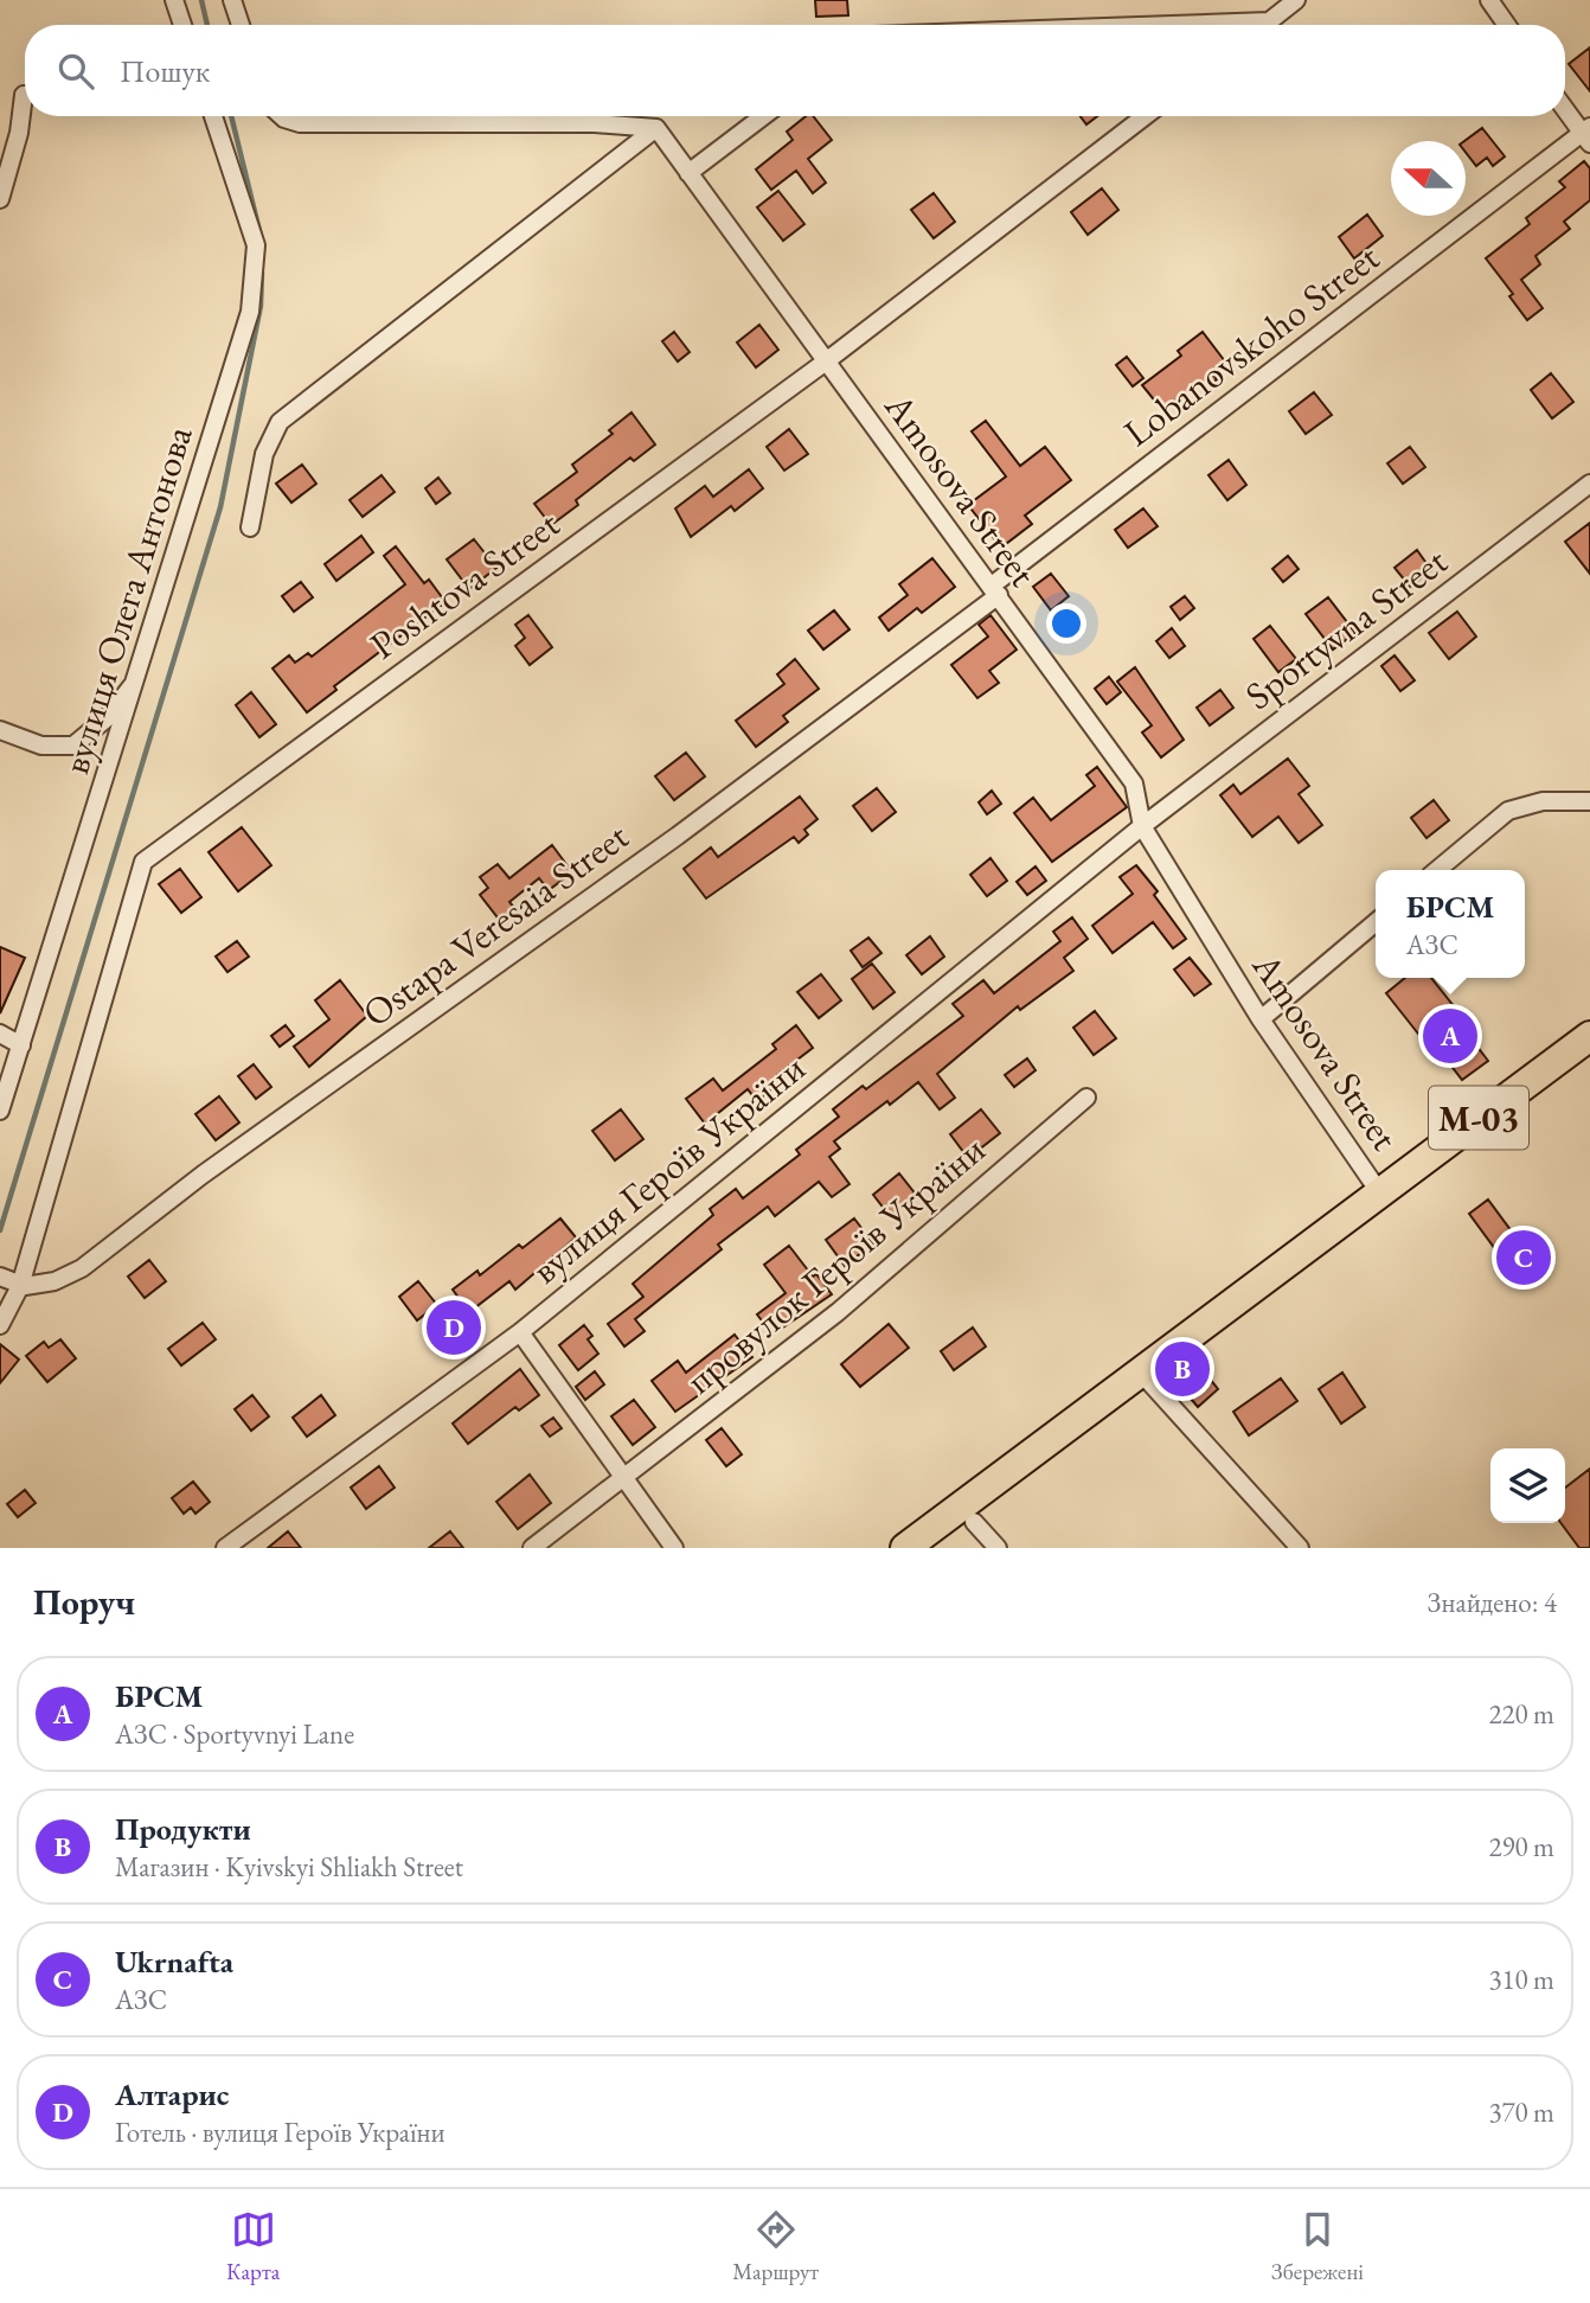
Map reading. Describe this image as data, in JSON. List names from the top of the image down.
{
  "streets": {
    "highway": ["М-03"],
    "street": [
      "Lobanovskoho Street",
      "Amosova Street",
      "Poshtova Street",
      "вулиця Олега Антонова",
      "Sportyvna Street",
      "Ostapa Veresaia Street",
      "вулиця Героїв України",
      "провулок Героїв України"
    ]
  },
  "crossings": [
    ["Lobanovskoho Street", "Amosova Street"],
    ["Lobanovskoho Street", "Ostapa Veresaia Street"],
    ["Amosova Street", "Poshtova Street"],
    ["Amosova Street", "Sportyvna Street"],
    ["Amosova Street", "Ostapa Veresaia Street"],
    ["Amosova Street", "М-03"],
    ["Amosova Street", "вулиця Героїв України"],
    ["Poshtova Street", "Ostapa Veresaia Street"],
    ["Sportyvna Street", "вулиця Героїв України"]
  ],
  "north": "left",
  "page": {
    "search": "Пошук",
    "popup": ["БРСМ", "АЗС"],
    "pins": [
      "A",
      "C",
      "D",
      "B"
    ],
    "heading": ["Поруч", "Знайдено: 4"],
    "list": [
      {
        "mark": "A",
        "name": "БРСМ",
        "note": "АЗС · Sportyvnyi Lane",
        "value": "220 m"
      },
      {
        "mark": "B",
        "name": "Продукти",
        "note": "Магазин · Kyivskyi Shliakh Street",
        "value": "290 m"
      },
      {
        "mark": "C",
        "name": "Ukrnafta",
        "note": "АЗС",
        "value": "310 m"
      },
      {
        "mark": "D",
        "name": "Алтарис",
        "note": "Готель · вулиця Героїв України",
        "value": "370 m"
      }
    ],
    "nav": ["Карта", "Маршрут", "Збережені"]
  }
}
